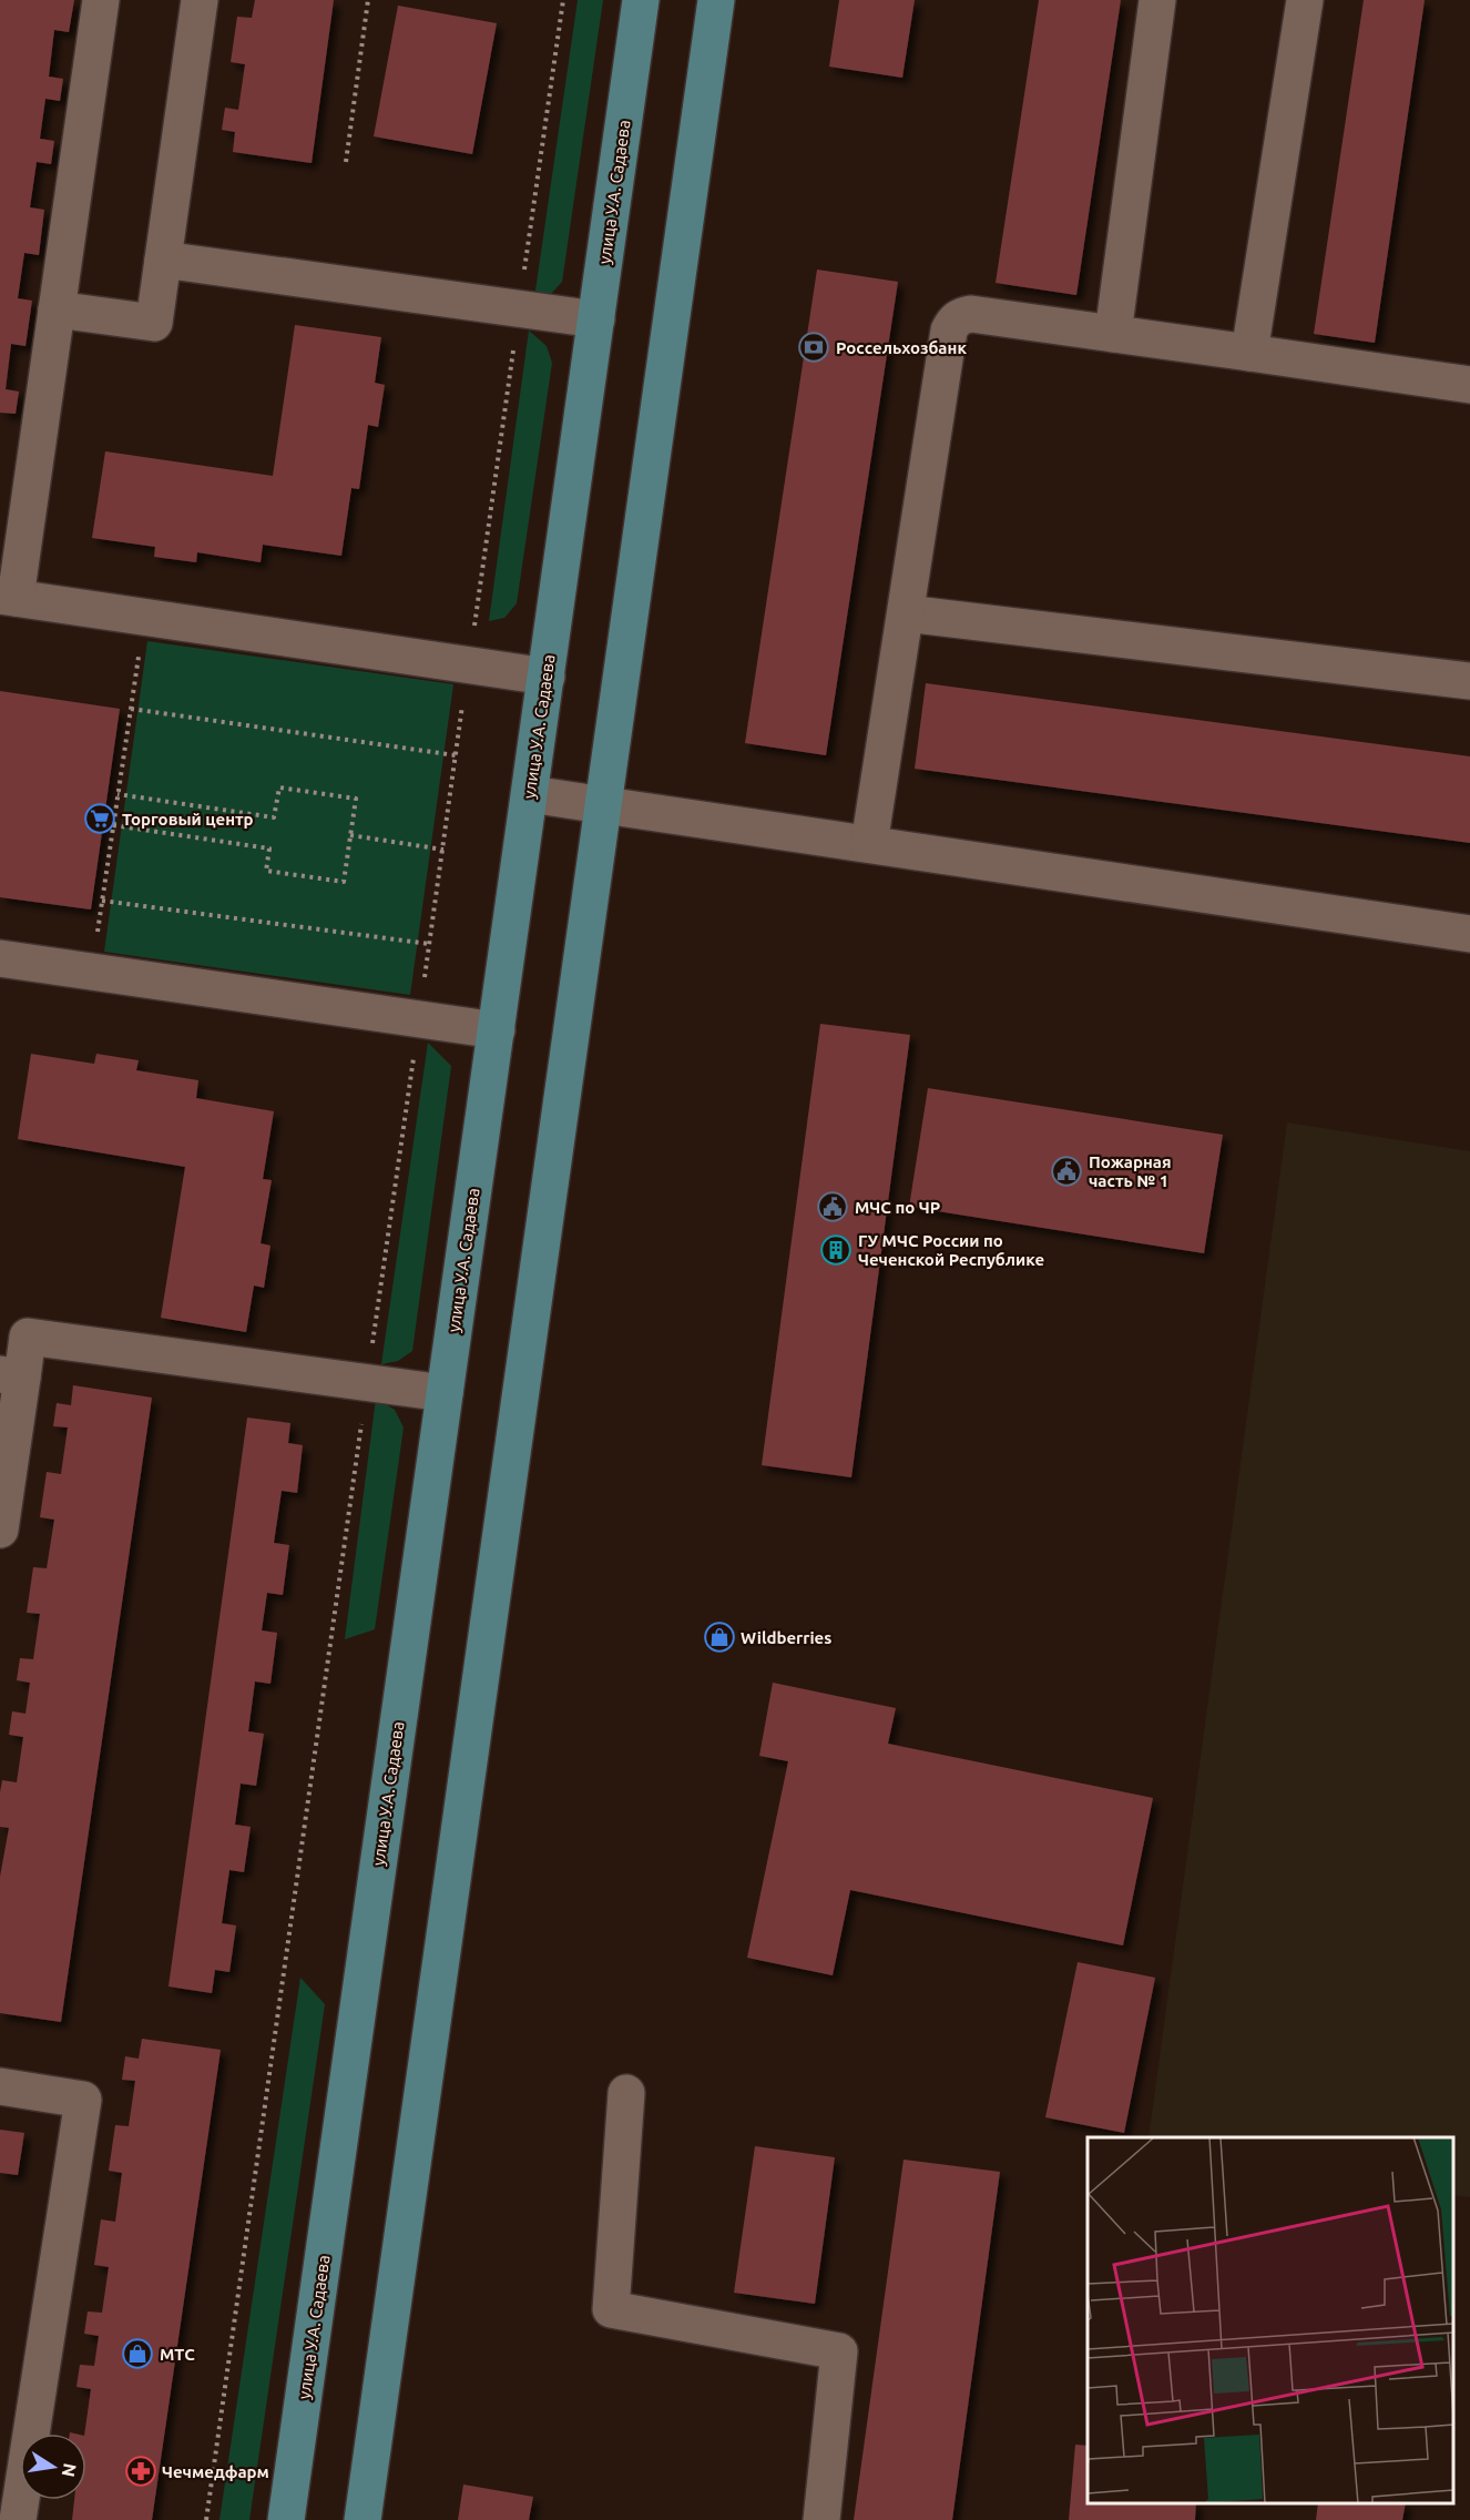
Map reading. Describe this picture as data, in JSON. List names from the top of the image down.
{
  "streets": {
    "main road": ["улица У.А. Садаева"]
  },
  "places": {
    "bank": ["Россельхозбанк"],
    "supermarket": ["Торговый центр"],
    "public building": ["Пожарная часть № 1", "МЧС по ЧР"],
    "building": ["ГУ МЧС России по Чеченской Республике"],
    "shop": ["Wildberries", "МТС"],
    "pharmacy": ["Чечмедфарм"]
  },
  "north": "right"
}
